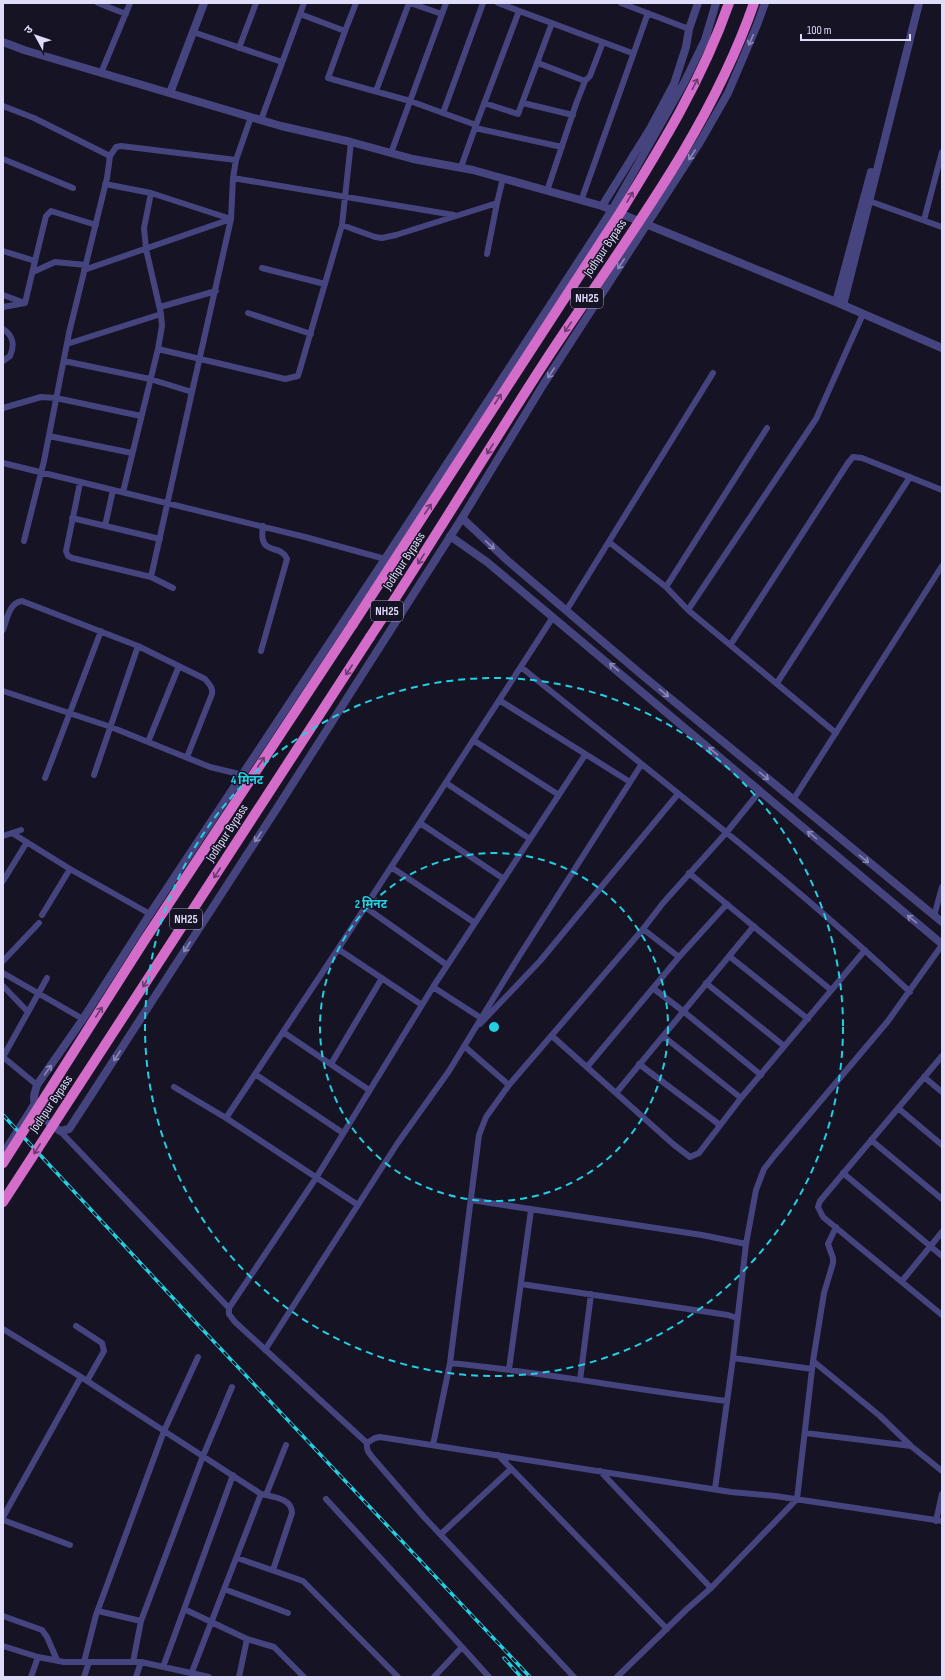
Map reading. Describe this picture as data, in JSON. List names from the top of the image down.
{
  "streets": {
    "highway": ["Jodhpur Bypass", "NH25"]
  },
  "scale_bar": "100 m",
  "north": "top left",
  "rings": ["4 मिनट", "2 मिनट"]
}
